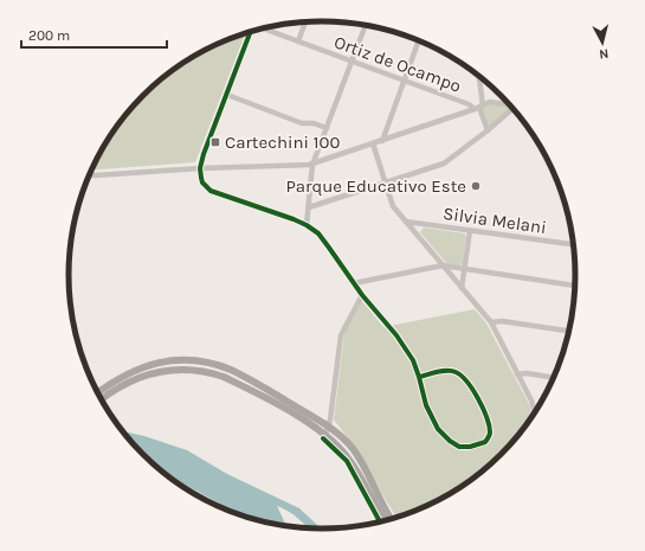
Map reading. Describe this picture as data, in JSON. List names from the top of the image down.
{
  "streets": {
    "street": ["Ortiz de Ocampo", "Silvia Melani"]
  },
  "places": {
    "transit": ["Cartechini 100"],
    "other": ["Parque Educativo Este"]
  },
  "scale_bar": "200 m",
  "north": "bottom"
}
